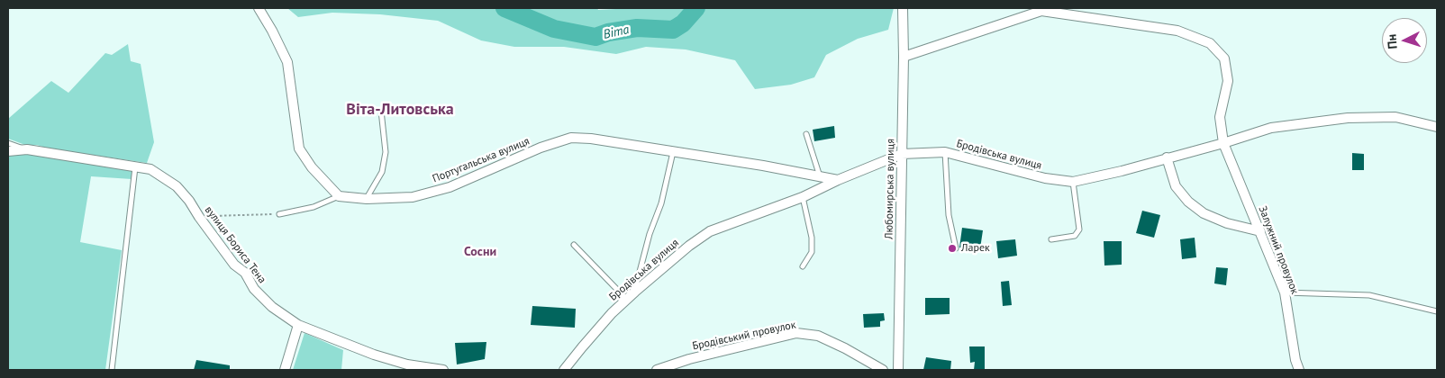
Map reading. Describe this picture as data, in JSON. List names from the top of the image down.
{
  "streets": {
    "street": [
      "Бродівська вулиця",
      "Португальська вулиця",
      "Любомирська вулиця",
      "вулиця Бориса Тена",
      "Залужний провулок",
      "Бродівський провулок"
    ]
  },
  "crossings": [
    ["Бродівська вулиця", "Португальська вулиця"],
    ["Бродівська вулиця", "Любомирська вулиця"],
    ["Бродівська вулиця", "Залужний провулок"]
  ],
  "districts": ["Віта-Литовська", "Сосни"],
  "water": ["Віта"],
  "places": ["Ларек"],
  "north": "left"
}
